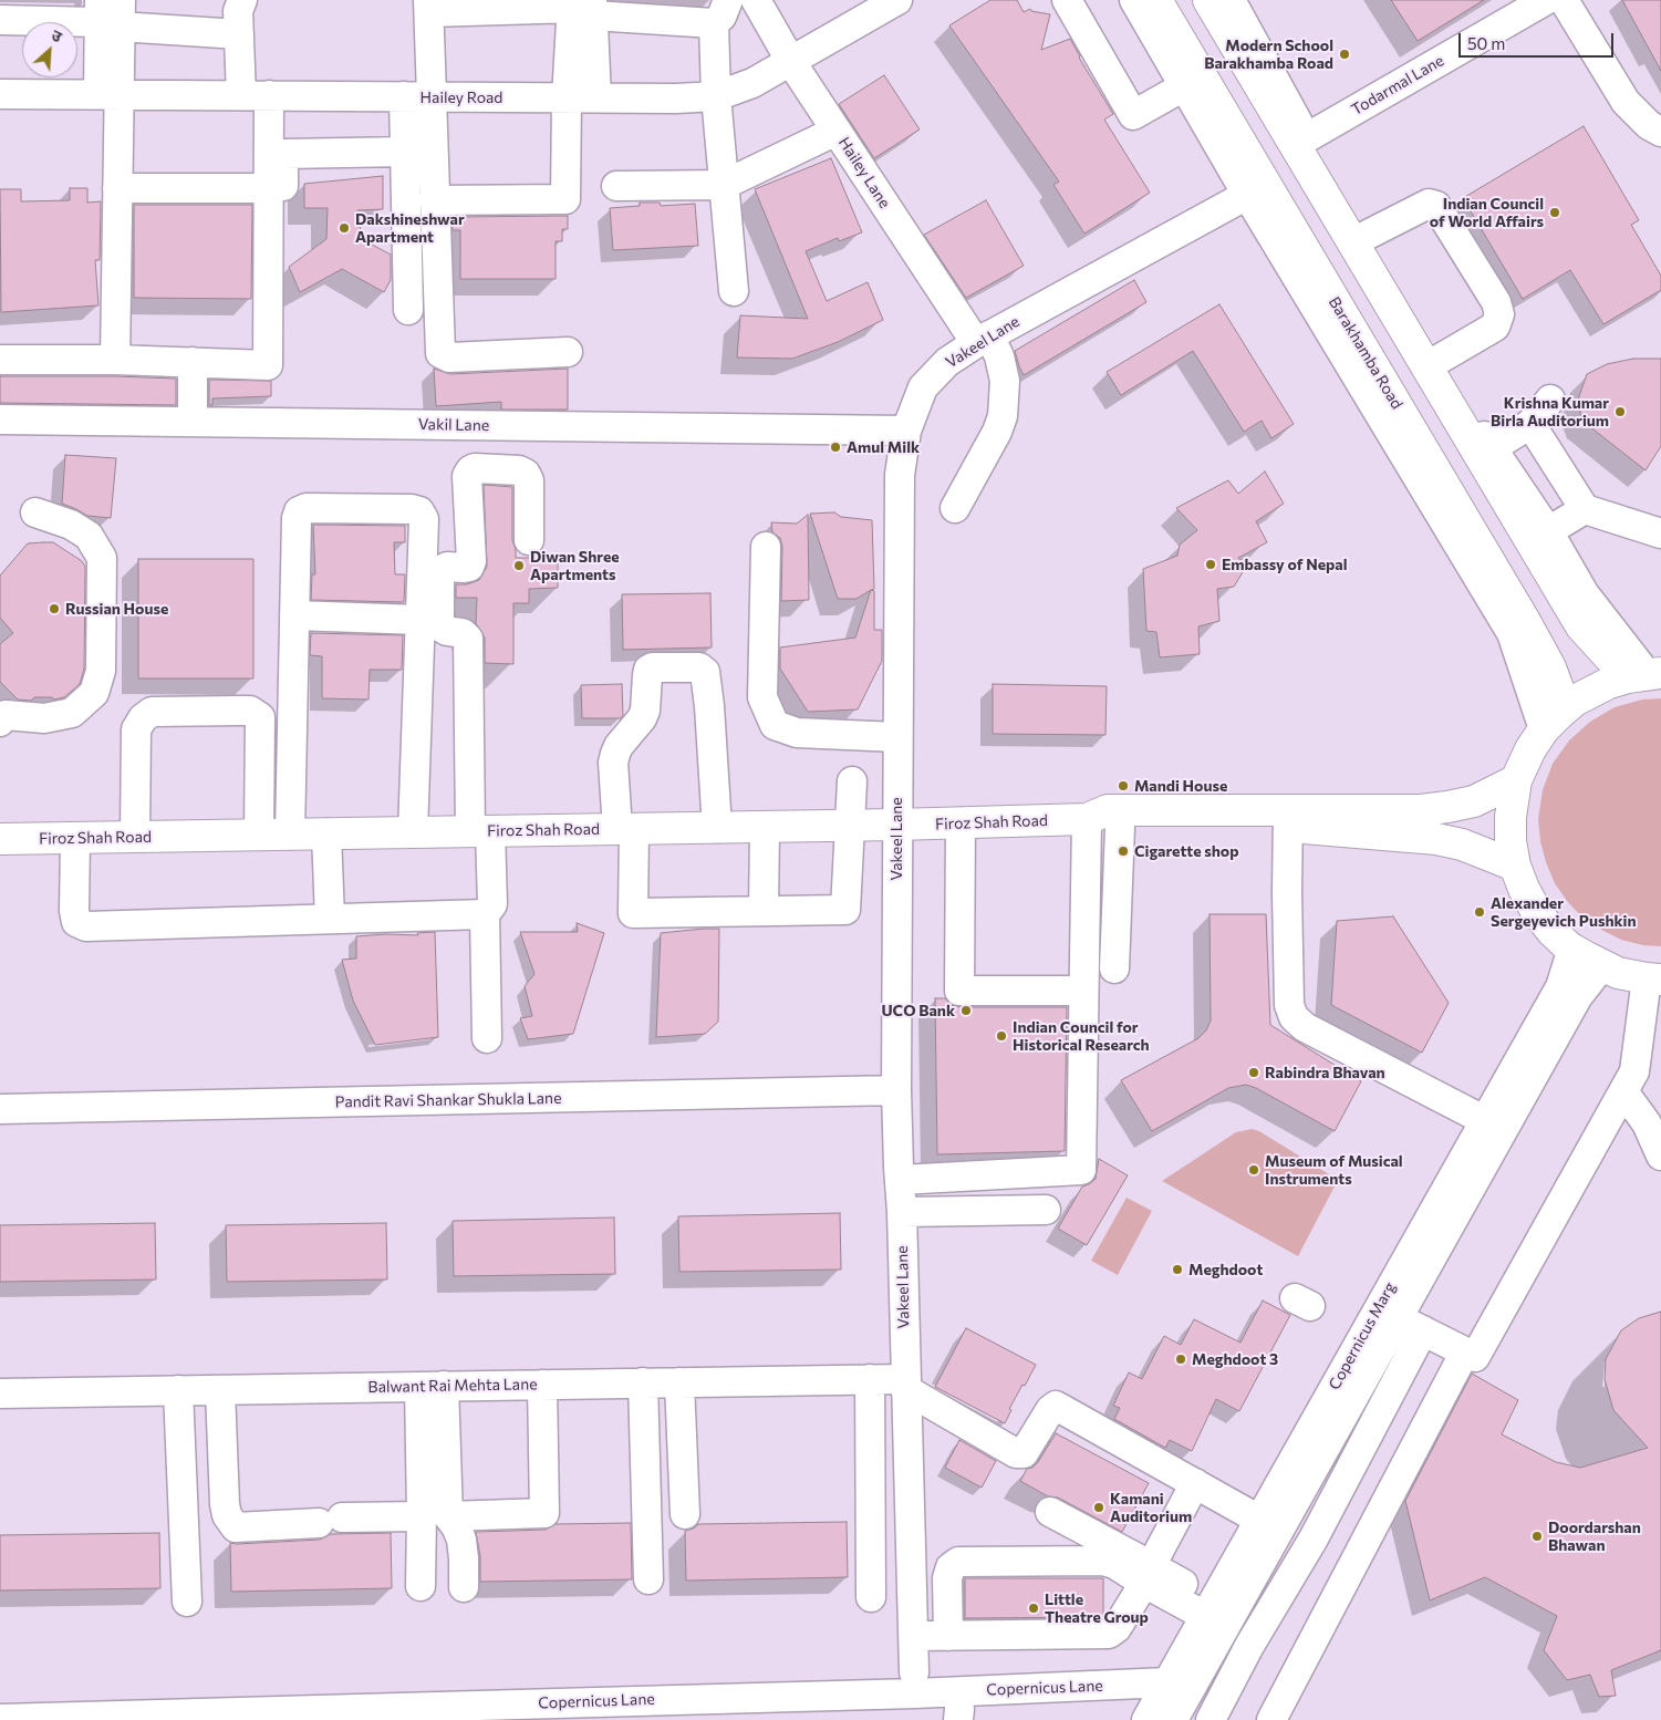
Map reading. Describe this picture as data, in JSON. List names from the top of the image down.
{
  "streets": {
    "main road": ["Barakhamba Road", "Firoz Shah Road"],
    "street": [
      "Todarmal Lane",
      "Hailey Road",
      "Hailey Lane",
      "Vakeel Lane",
      "Vakil Lane",
      "Pandit Ravi Shankar Shukla Lane",
      "Copernicus Marg",
      "Balwant Rai Mehta Lane",
      "Copernicus Lane"
    ]
  },
  "crossings": [
    ["Hailey Road", "Hailey Lane"],
    ["Hailey Lane", "Vakeel Lane"],
    ["Vakeel Lane", "Vakil Lane"],
    ["Vakeel Lane", "Firoz Shah Road"],
    ["Vakeel Lane", "Pandit Ravi Shankar Shukla Lane"],
    ["Vakeel Lane", "Balwant Rai Mehta Lane"],
    ["Copernicus Marg", "Copernicus Lane"]
  ],
  "places": [
    "Modern School Barakhamba Road",
    "Indian Council of World Affairs",
    "Dakshineshwar Apartment",
    "Krishna Kumar Birla Auditorium",
    "Amul Milk",
    "Embassy of Nepal",
    "Diwan Shree Apartments",
    "Russian House",
    "Mandi House",
    "Cigarette shop",
    "Alexander Sergeyevich Pushkin",
    "UCO Bank",
    "Indian Council for Historical Research",
    "Rabindra Bhavan",
    "Museum of Musical Instruments",
    "Meghdoot",
    "Meghdoot 3",
    "Kamani Auditorium",
    "Doordarshan Bhawan",
    "Little Theatre Group"
  ],
  "scale_bar": "50 m",
  "north": "top right"
}
